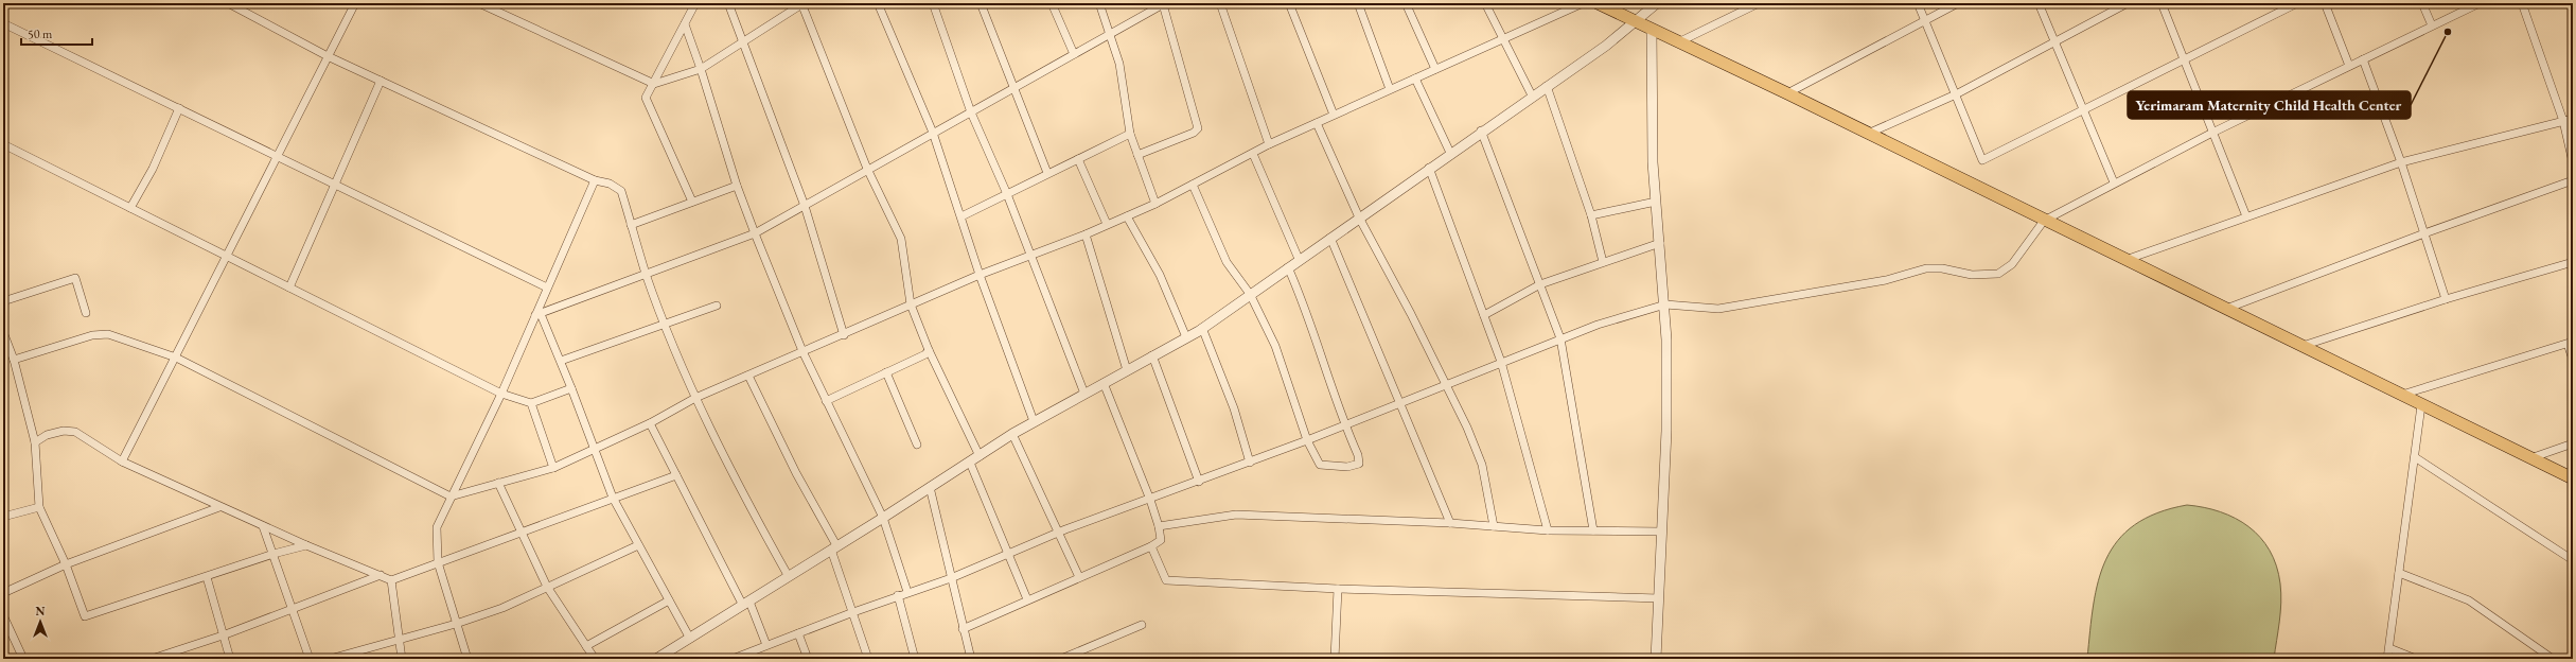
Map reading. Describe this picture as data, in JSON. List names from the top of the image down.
{
  "places": ["Yerimaram Maternity Child Health Center"],
  "scale_bar": "50 m",
  "north": "top"
}
